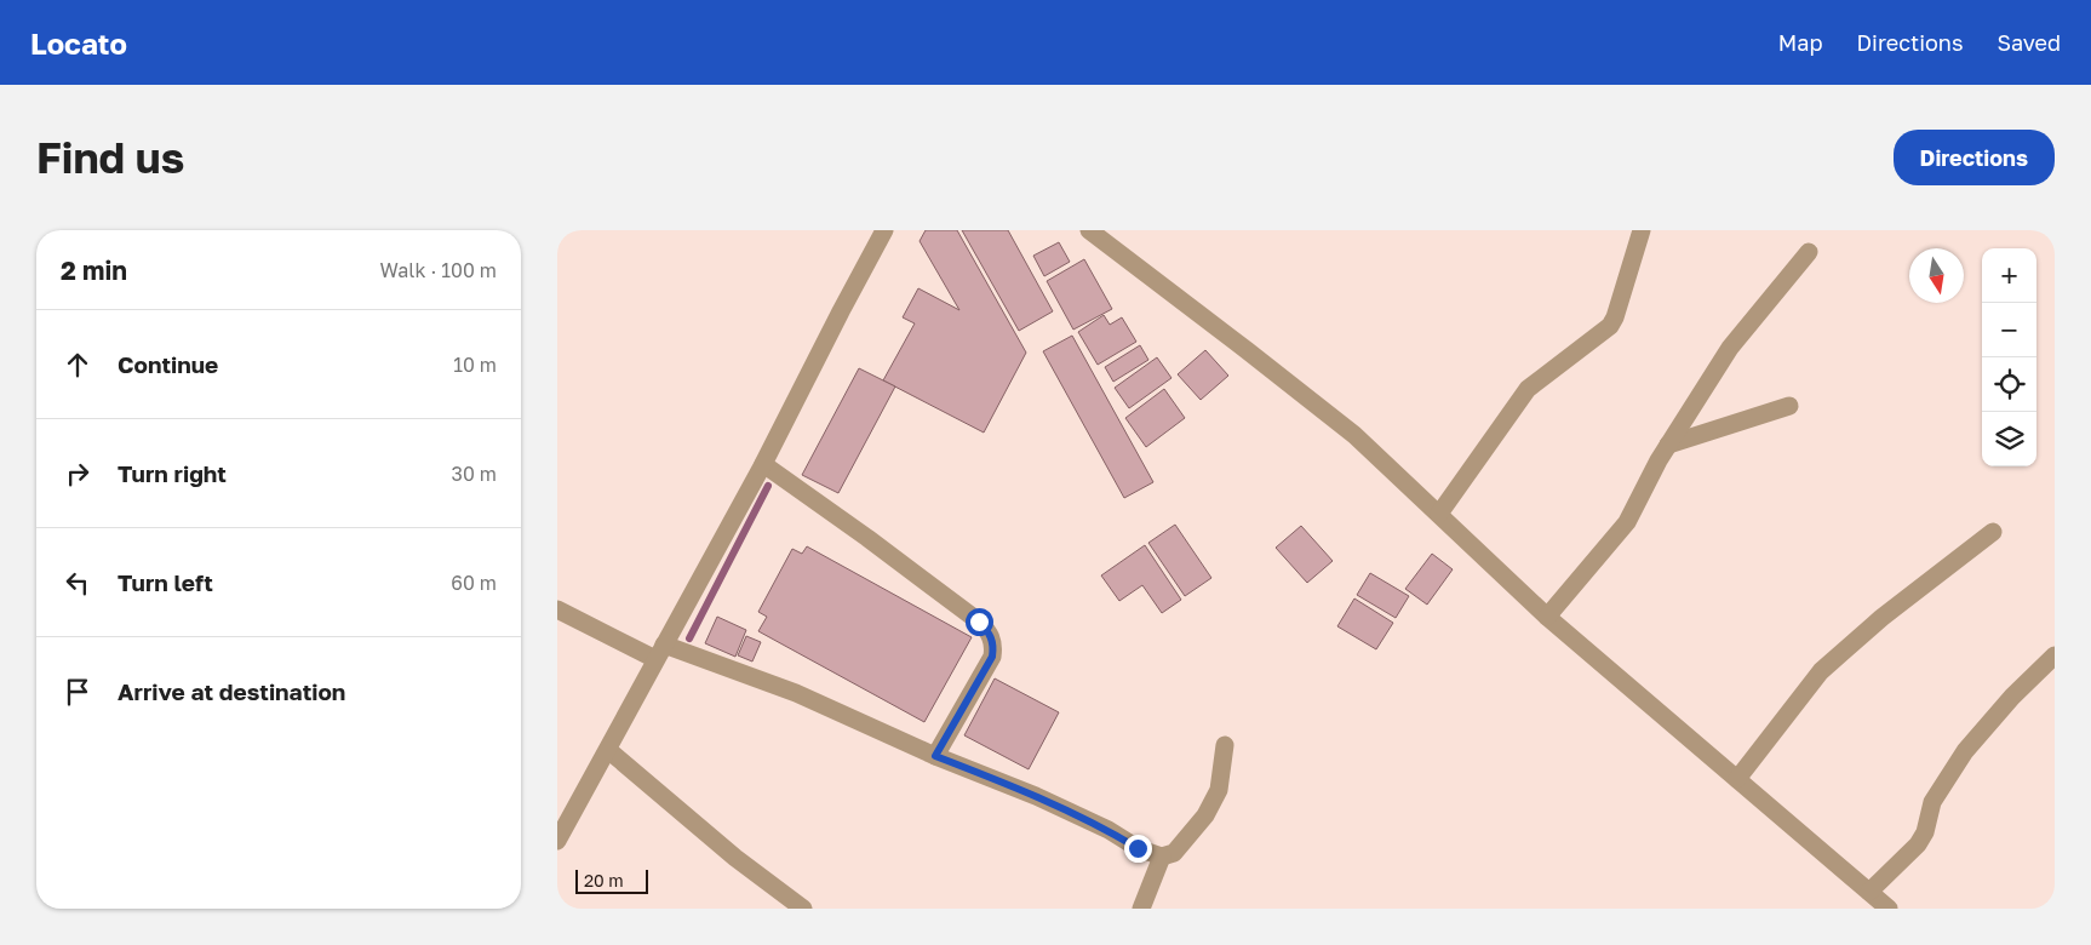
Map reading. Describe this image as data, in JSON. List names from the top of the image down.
{
  "scale_bar": "20 m",
  "north": "bottom",
  "page": {
    "header": "Locato",
    "nav": ["Map", "Directions", "Saved"],
    "buttons": "Directions",
    "title": "Find us",
    "heading": ["2 min", "Walk · 100 m"],
    "map_buttons": ["+", "−"],
    "list": [
      ["Continue", "10 m"],
      ["Turn right", "30 m"],
      ["Turn left", "60 m"],
      "Arrive at destination"
    ],
    "scale": "20 m"
  }
}
